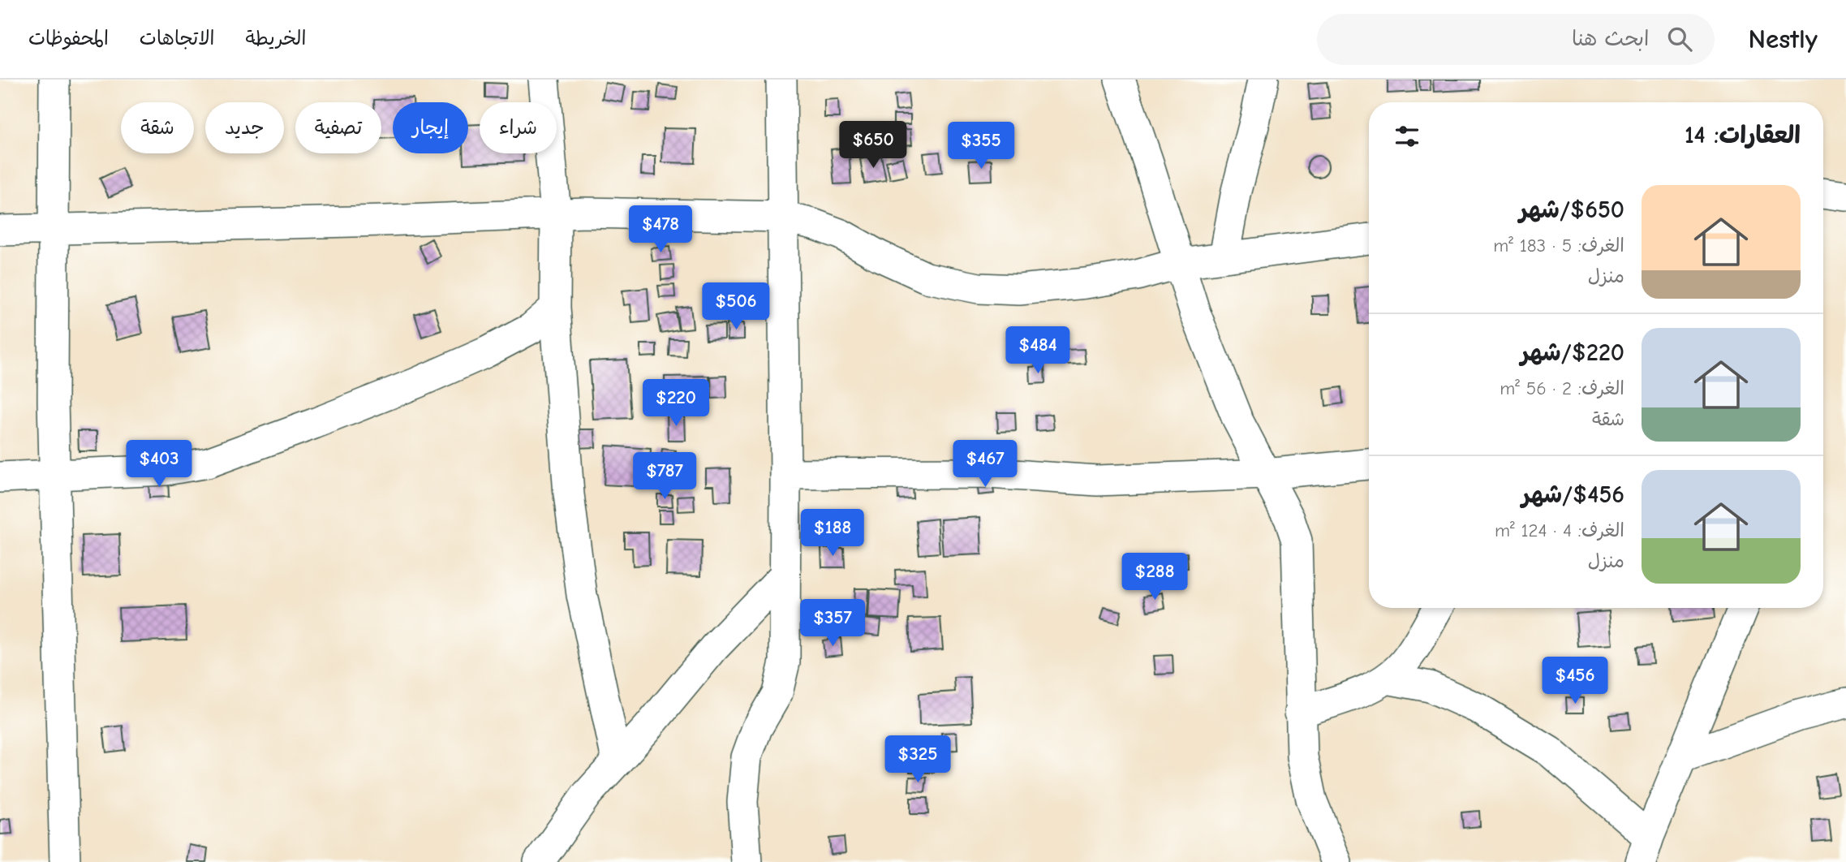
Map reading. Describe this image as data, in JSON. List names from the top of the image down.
{
  "page": {
    "header": "Nestly",
    "search": "ابحث هنا",
    "nav": ["الخريطة", "الاتجاهات", "المحفوظات"],
    "chip": [
      "شراء",
      "إيجار",
      "تصفية",
      "جديد",
      "شقة"
    ],
    "heading": "العقارات: 14",
    "price": [
      "$650",
      "$355",
      "$478",
      "$506",
      "$484",
      "$220",
      "$403",
      "$467",
      "$787",
      "$188",
      "$288",
      "$357",
      "$456",
      "$325"
    ],
    "list": [
      {
        "name": "$650/شهر",
        "note": "الغرف: 5 · 183 m² · منزل"
      },
      {
        "name": "$220/شهر",
        "note": "الغرف: 2 · 56 m² · شقة"
      },
      {
        "name": "$456/شهر",
        "note": "الغرف: 4 · 124 m² · منزل"
      }
    ]
  }
}
